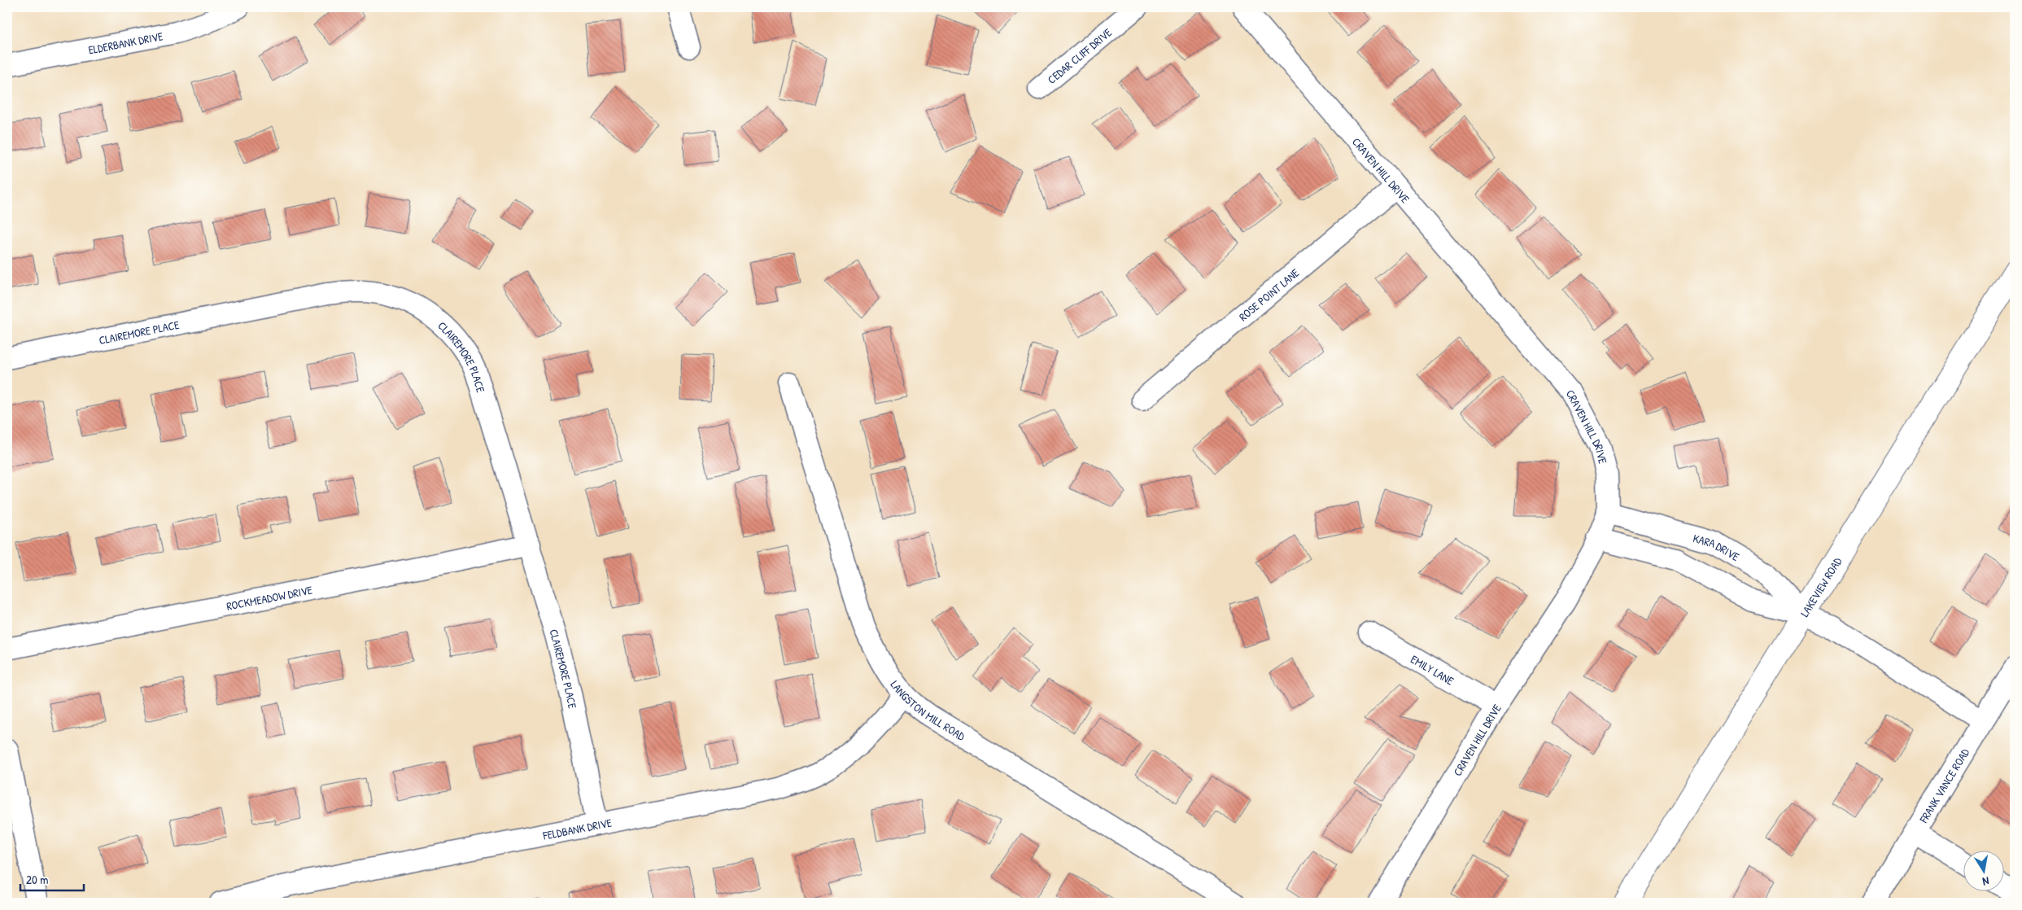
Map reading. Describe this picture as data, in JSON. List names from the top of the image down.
{
  "streets": {
    "main road": ["LAKEVIEW ROAD"],
    "street": [
      "ELDERBANK DRIVE",
      "CEDAR CLIFF DRIVE",
      "CRAVEN HILL DRIVE",
      "ROSE POINT LANE",
      "CLAIREMORE PLACE",
      "KARA DRIVE",
      "ROCKMEADOW DRIVE",
      "EMILY LANE",
      "LANGSTON MILL ROAD",
      "FRANK VANCE ROAD",
      "FELDBANK DRIVE"
    ]
  },
  "crossings": [
    ["CRAVEN HILL DRIVE", "ROSE POINT LANE"],
    ["CRAVEN HILL DRIVE", "KARA DRIVE"],
    ["CRAVEN HILL DRIVE", "EMILY LANE"],
    ["CLAIREMORE PLACE", "ROCKMEADOW DRIVE"],
    ["CLAIREMORE PLACE", "FELDBANK DRIVE"],
    ["KARA DRIVE", "LAKEVIEW ROAD"],
    ["KARA DRIVE", "FRANK VANCE ROAD"],
    ["LANGSTON MILL ROAD", "FELDBANK DRIVE"]
  ],
  "scale_bar": "20 m",
  "north": "bottom"
}
